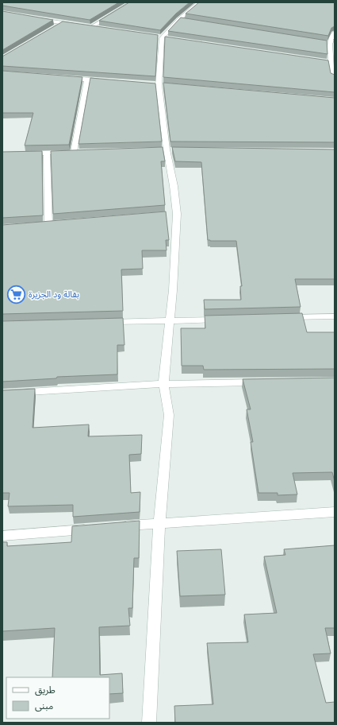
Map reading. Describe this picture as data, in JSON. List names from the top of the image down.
{
  "places": {
    "supermarket": ["بقالة ود الجزيرة"]
  },
  "legend": ["طريق", "مبنى"]
}
